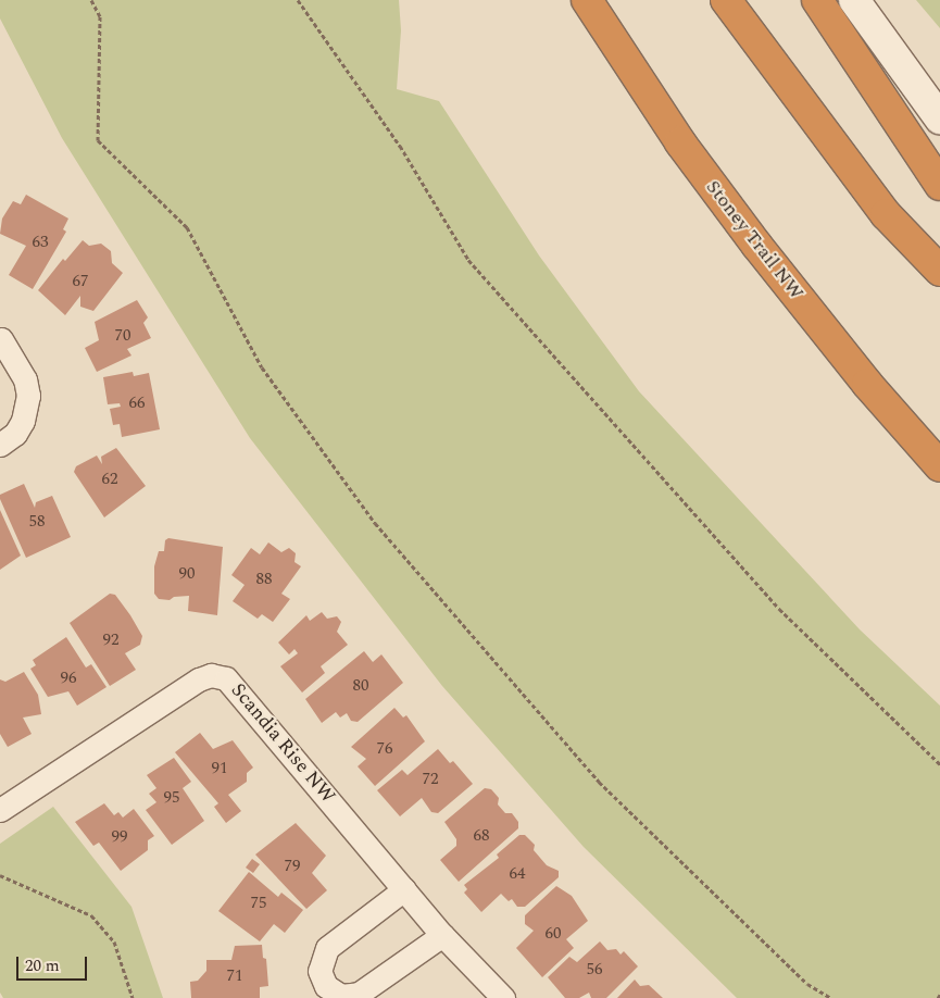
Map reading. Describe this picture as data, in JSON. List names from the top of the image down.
{
  "streets": {
    "highway": ["Stoney Trail NW"],
    "street": ["Scandia Rise NW"]
  },
  "house_numbers": [
    "63",
    "67",
    "70",
    "66",
    "62",
    "58",
    "90",
    "88",
    "92",
    "96",
    "80",
    "76",
    "91",
    "72",
    "95",
    "68",
    "99",
    "79",
    "64",
    "75",
    "60",
    "56",
    "71"
  ],
  "scale_bar": "20 m"
}
